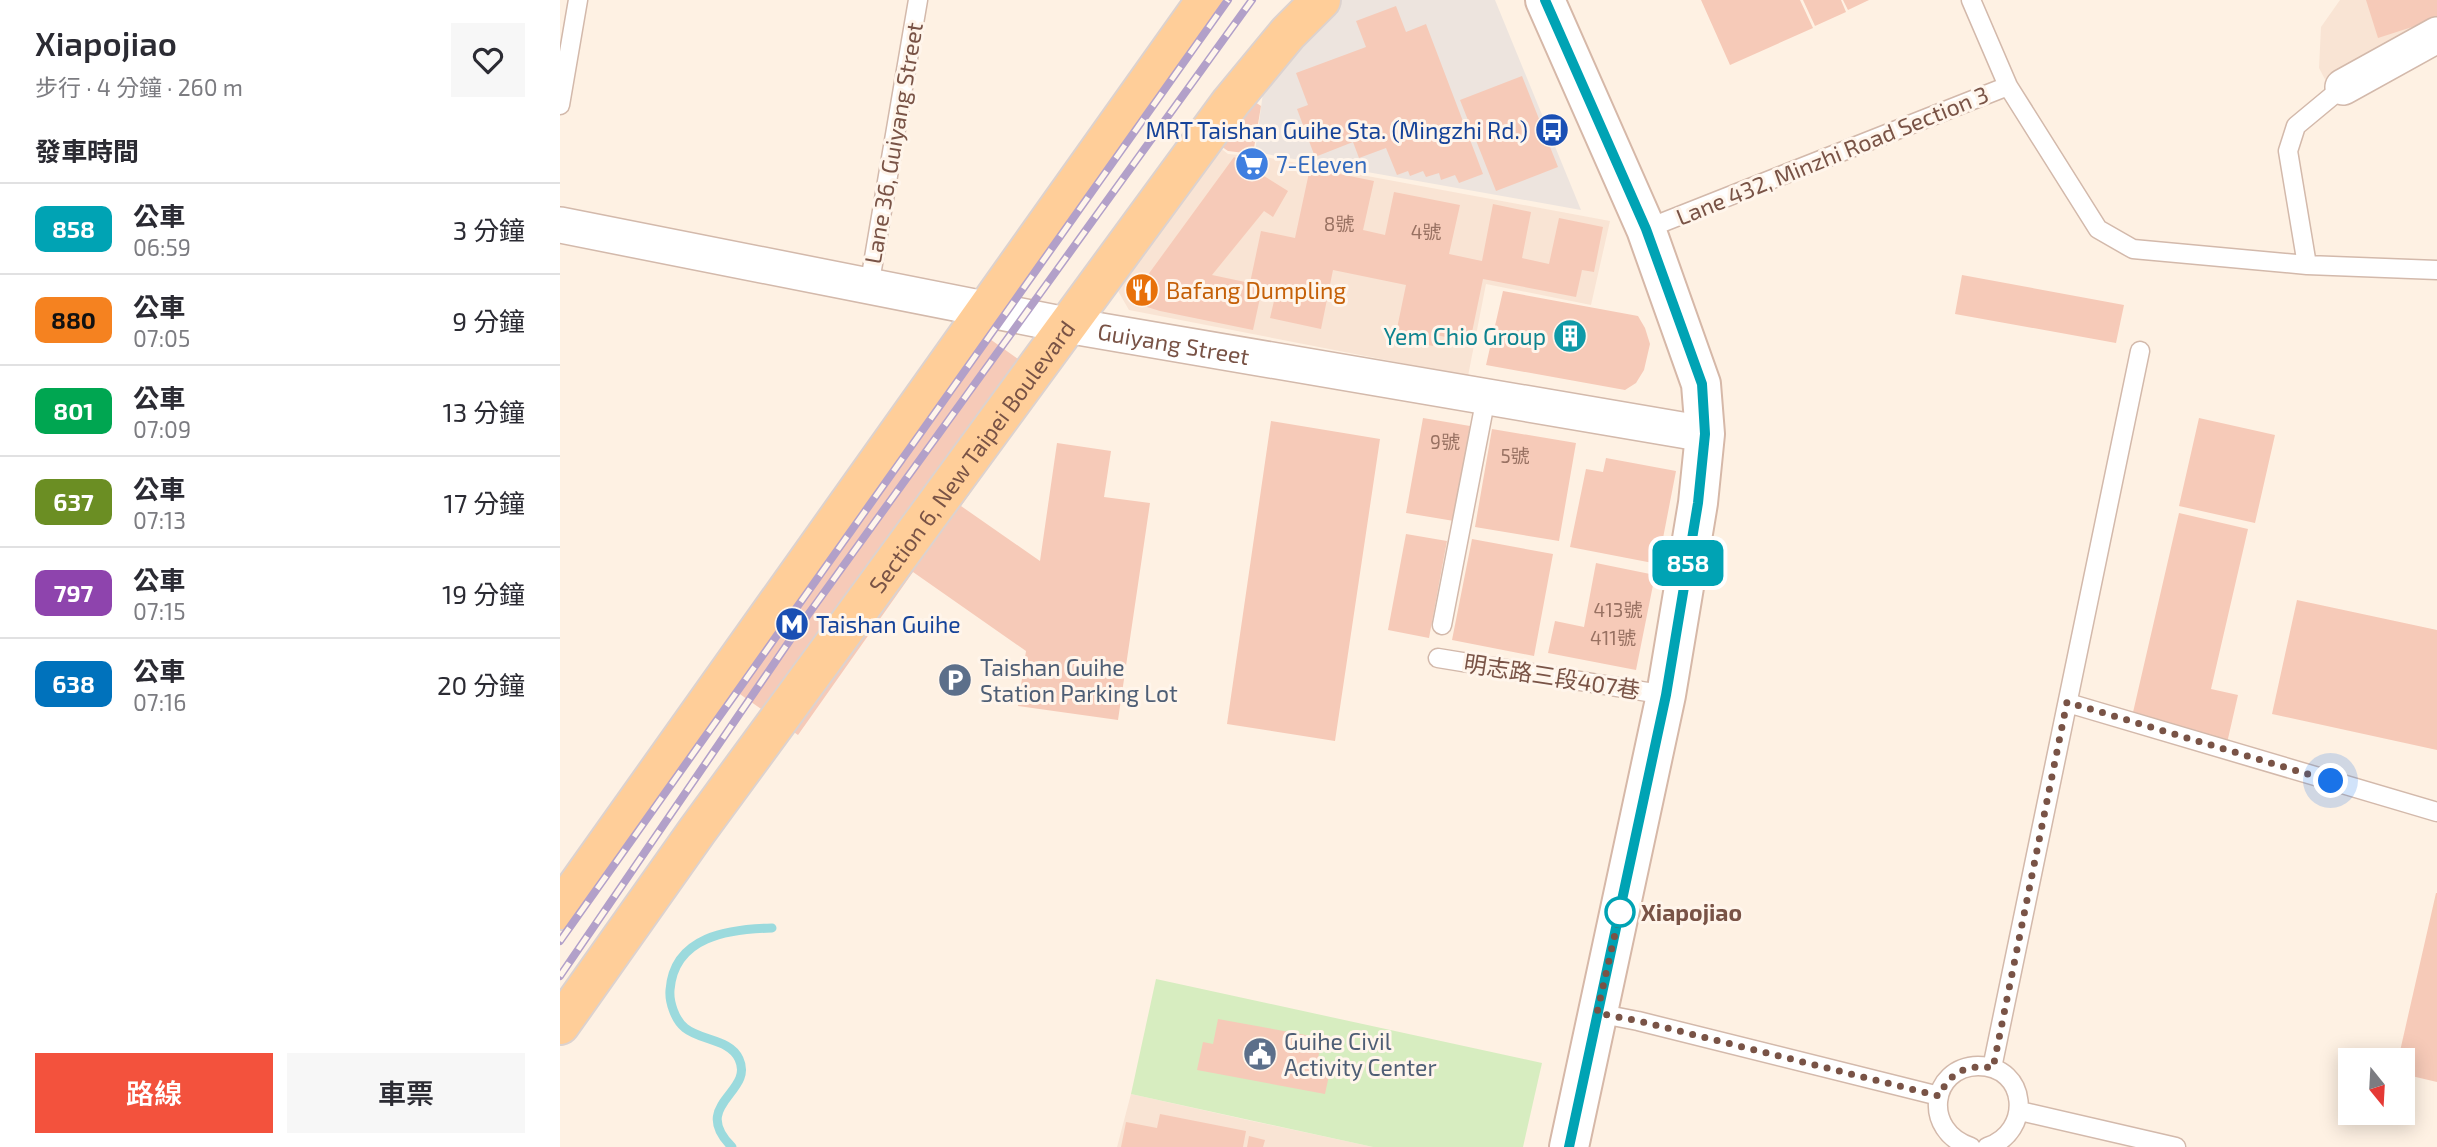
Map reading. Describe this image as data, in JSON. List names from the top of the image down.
{
  "streets": {
    "main road": ["Section 6, New Taipei Boulevard"],
    "street": ["Guiyang Street"],
    "lane": ["Lane 36, Guiyang Street", "Lane 432, Minzhi Road Section 3", "明志路三段407巷"]
  },
  "crossings": [
    ["Lane 36, Guiyang Street", "Guiyang Street"],
    ["Guiyang Street", "Section 6, New Taipei Boulevard"]
  ],
  "places": {
    "bus stop": ["MRT Taishan Guihe Sta. (Mingzhi Rd.)"],
    "supermarket": ["7-Eleven"],
    "restaurant": ["Bafang Dumpling"],
    "building": ["Yem Chio Group"],
    "metro station": ["Taishan Guihe"],
    "parking": ["Taishan Guihe Station Parking Lot"],
    "other": ["Xiapojiao"],
    "public building": ["Guihe Civil Activity Center"]
  },
  "lines": ["bus line 858"],
  "house_numbers": [
    "8號",
    "4號",
    "9號",
    "5號",
    "413號",
    "411號"
  ],
  "north": "bottom",
  "page": {
    "heading": [
      ["Xiapojiao", "步行 · 4 分鐘 · 260 m"],
      "發車時間"
    ],
    "on_map": "858",
    "list": [
      {
        "mark": "858",
        "name": "公車",
        "note": "06:59",
        "value": "3 分鐘"
      },
      {
        "mark": "880",
        "name": "公車",
        "note": "07:05",
        "value": "9 分鐘"
      },
      {
        "mark": "801",
        "name": "公車",
        "note": "07:09",
        "value": "13 分鐘"
      },
      {
        "mark": "637",
        "name": "公車",
        "note": "07:13",
        "value": "17 分鐘"
      },
      {
        "mark": "797",
        "name": "公車",
        "note": "07:15",
        "value": "19 分鐘"
      },
      {
        "mark": "638",
        "name": "公車",
        "note": "07:16",
        "value": "20 分鐘"
      }
    ],
    "buttons": ["路線", "車票"]
  }
}
